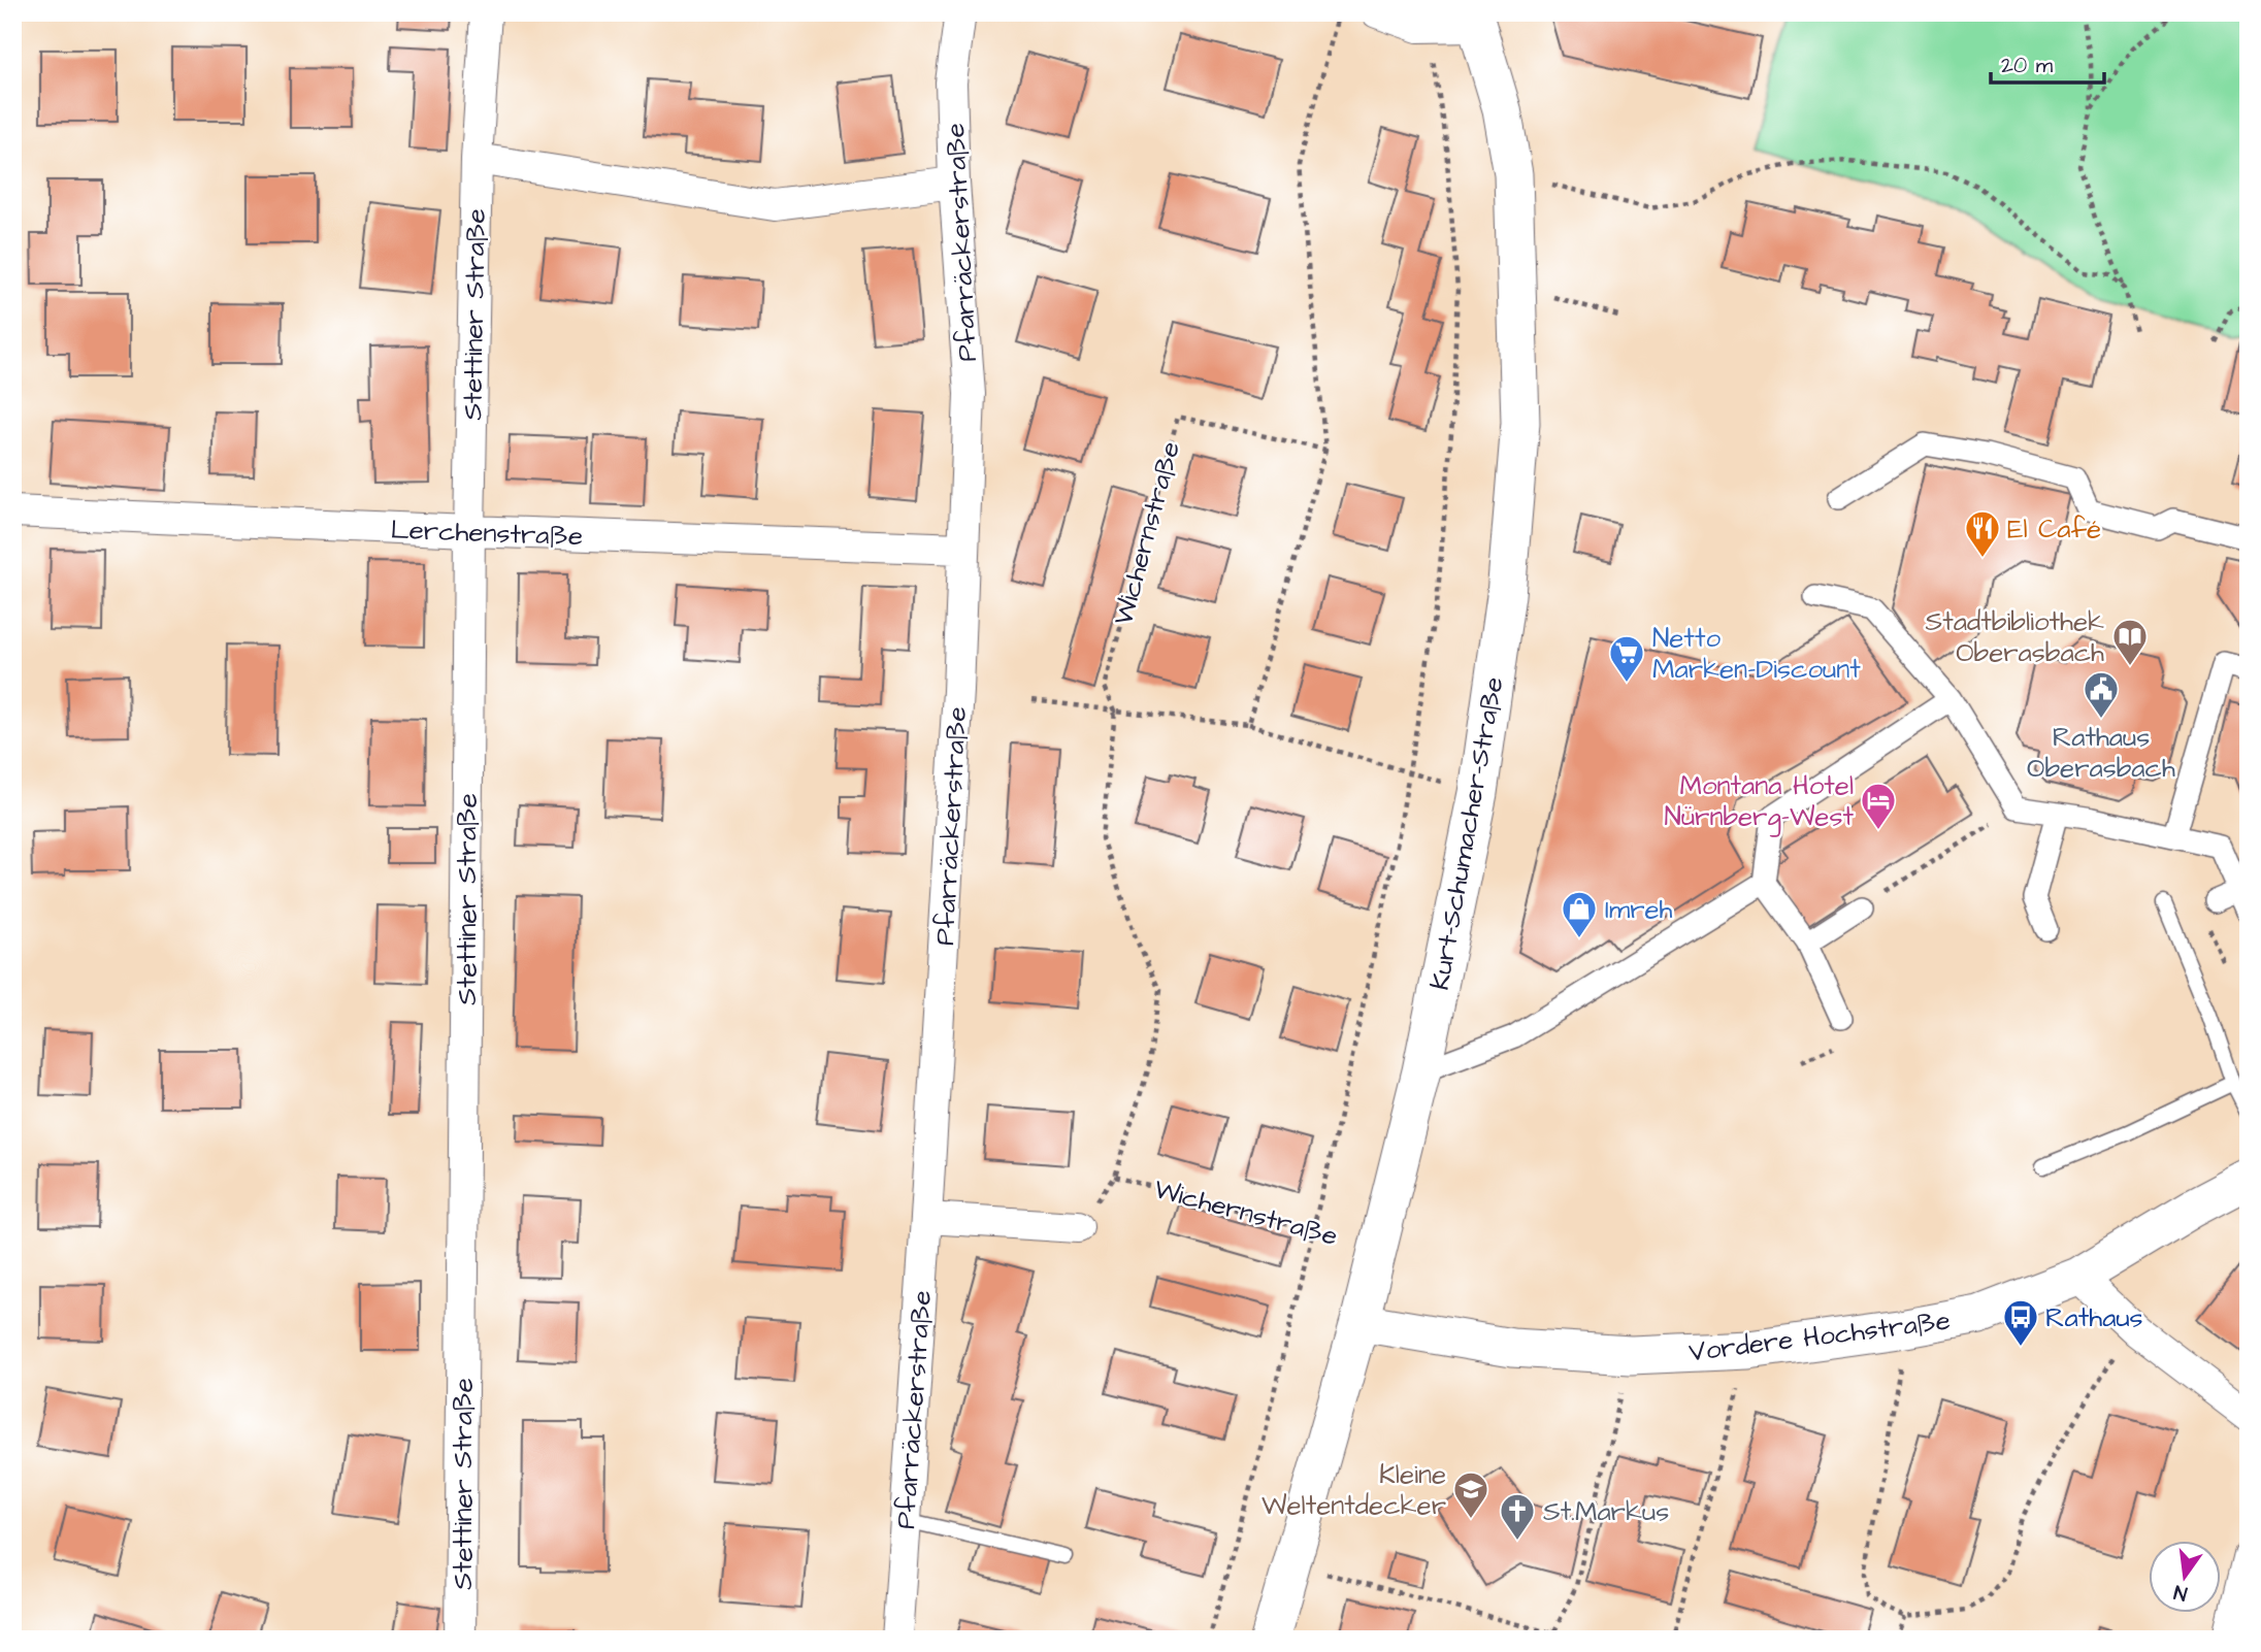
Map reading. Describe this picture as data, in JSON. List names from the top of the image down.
{
  "streets": {
    "street": [
      "Pfarräckerstraße",
      "Stettiner Straße",
      "Lerchenstraße",
      "Kurt-Schumacher-Straße",
      "Vordere Hochstraße"
    ],
    "path": ["Wichernstraße"]
  },
  "crossings": [
    ["Pfarräckerstraße", "Lerchenstraße"],
    ["Stettiner Straße", "Lerchenstraße"],
    ["Wichernstraße", "Kurt-Schumacher-Straße"],
    ["Kurt-Schumacher-Straße", "Vordere Hochstraße"]
  ],
  "places": {
    "restaurant": ["El Café"],
    "library": ["Stadtbibliothek Oberasbach"],
    "supermarket": ["Netto Marken-Discount"],
    "public building": ["Rathaus Oberasbach"],
    "hotel": ["Montana Hotel Nürnberg-West"],
    "shop": ["Imreh"],
    "bus stop": ["Rathaus"],
    "school or university": ["Kleine Weltentdecker"],
    "church": ["St.Markus"]
  },
  "scale_bar": "20 m",
  "north": "bottom"
}
